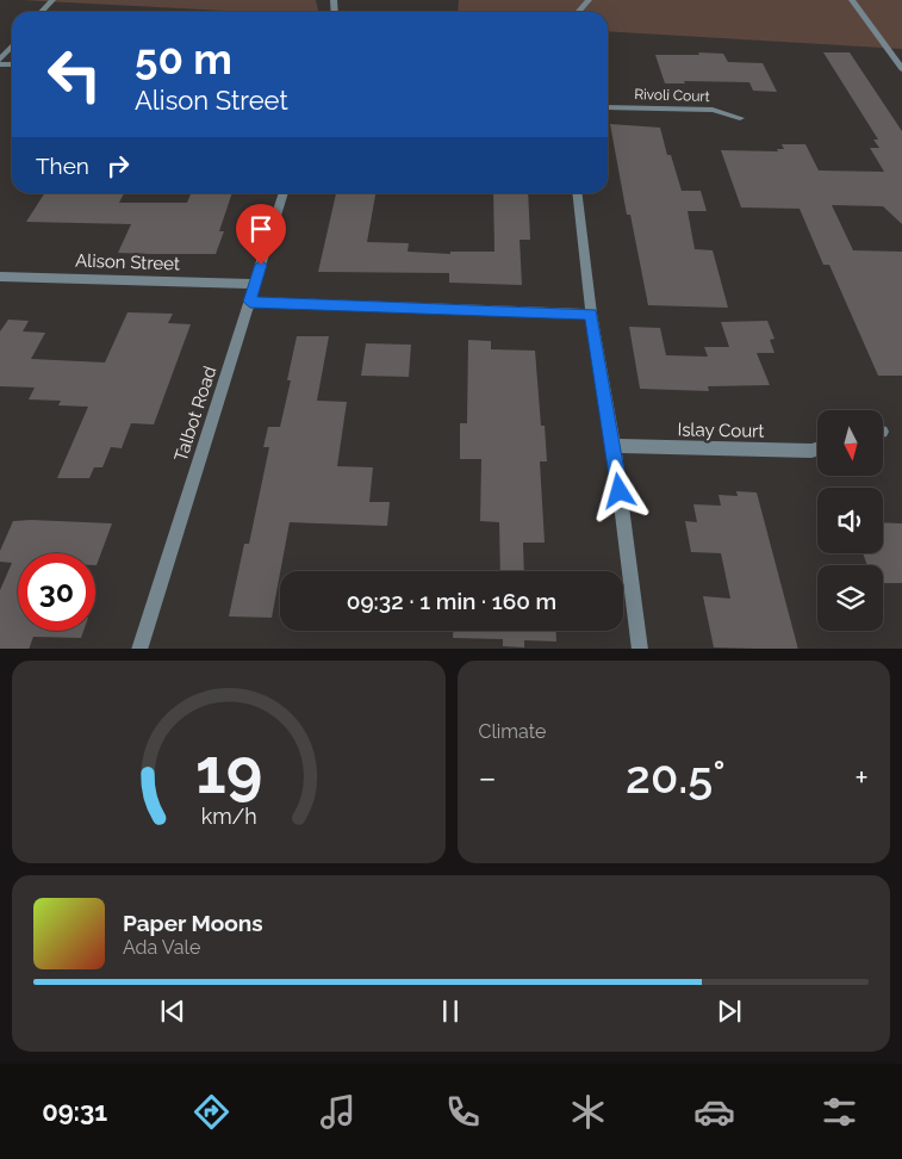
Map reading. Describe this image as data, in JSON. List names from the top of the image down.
{
  "streets": {
    "street": [
      "Rivoli Court",
      "Alison Street",
      "Talbot Road",
      "Islay Court"
    ]
  },
  "crossings": [
    ["Alison Street", "Talbot Road"]
  ],
  "north": "bottom",
  "page": {
    "turn": ["50 m", "Alison Street"],
    "then": "Then",
    "limit": "30",
    "trip": "09:32 · 1 min · 160 m",
    "tile": "Climate",
    "heat": ["−", "20.5°", "+"],
    "song": ["Paper Moons", "Ada Vale"],
    "tabs": "09:31",
    "gauge": ["19", "km/h"]
  }
}
